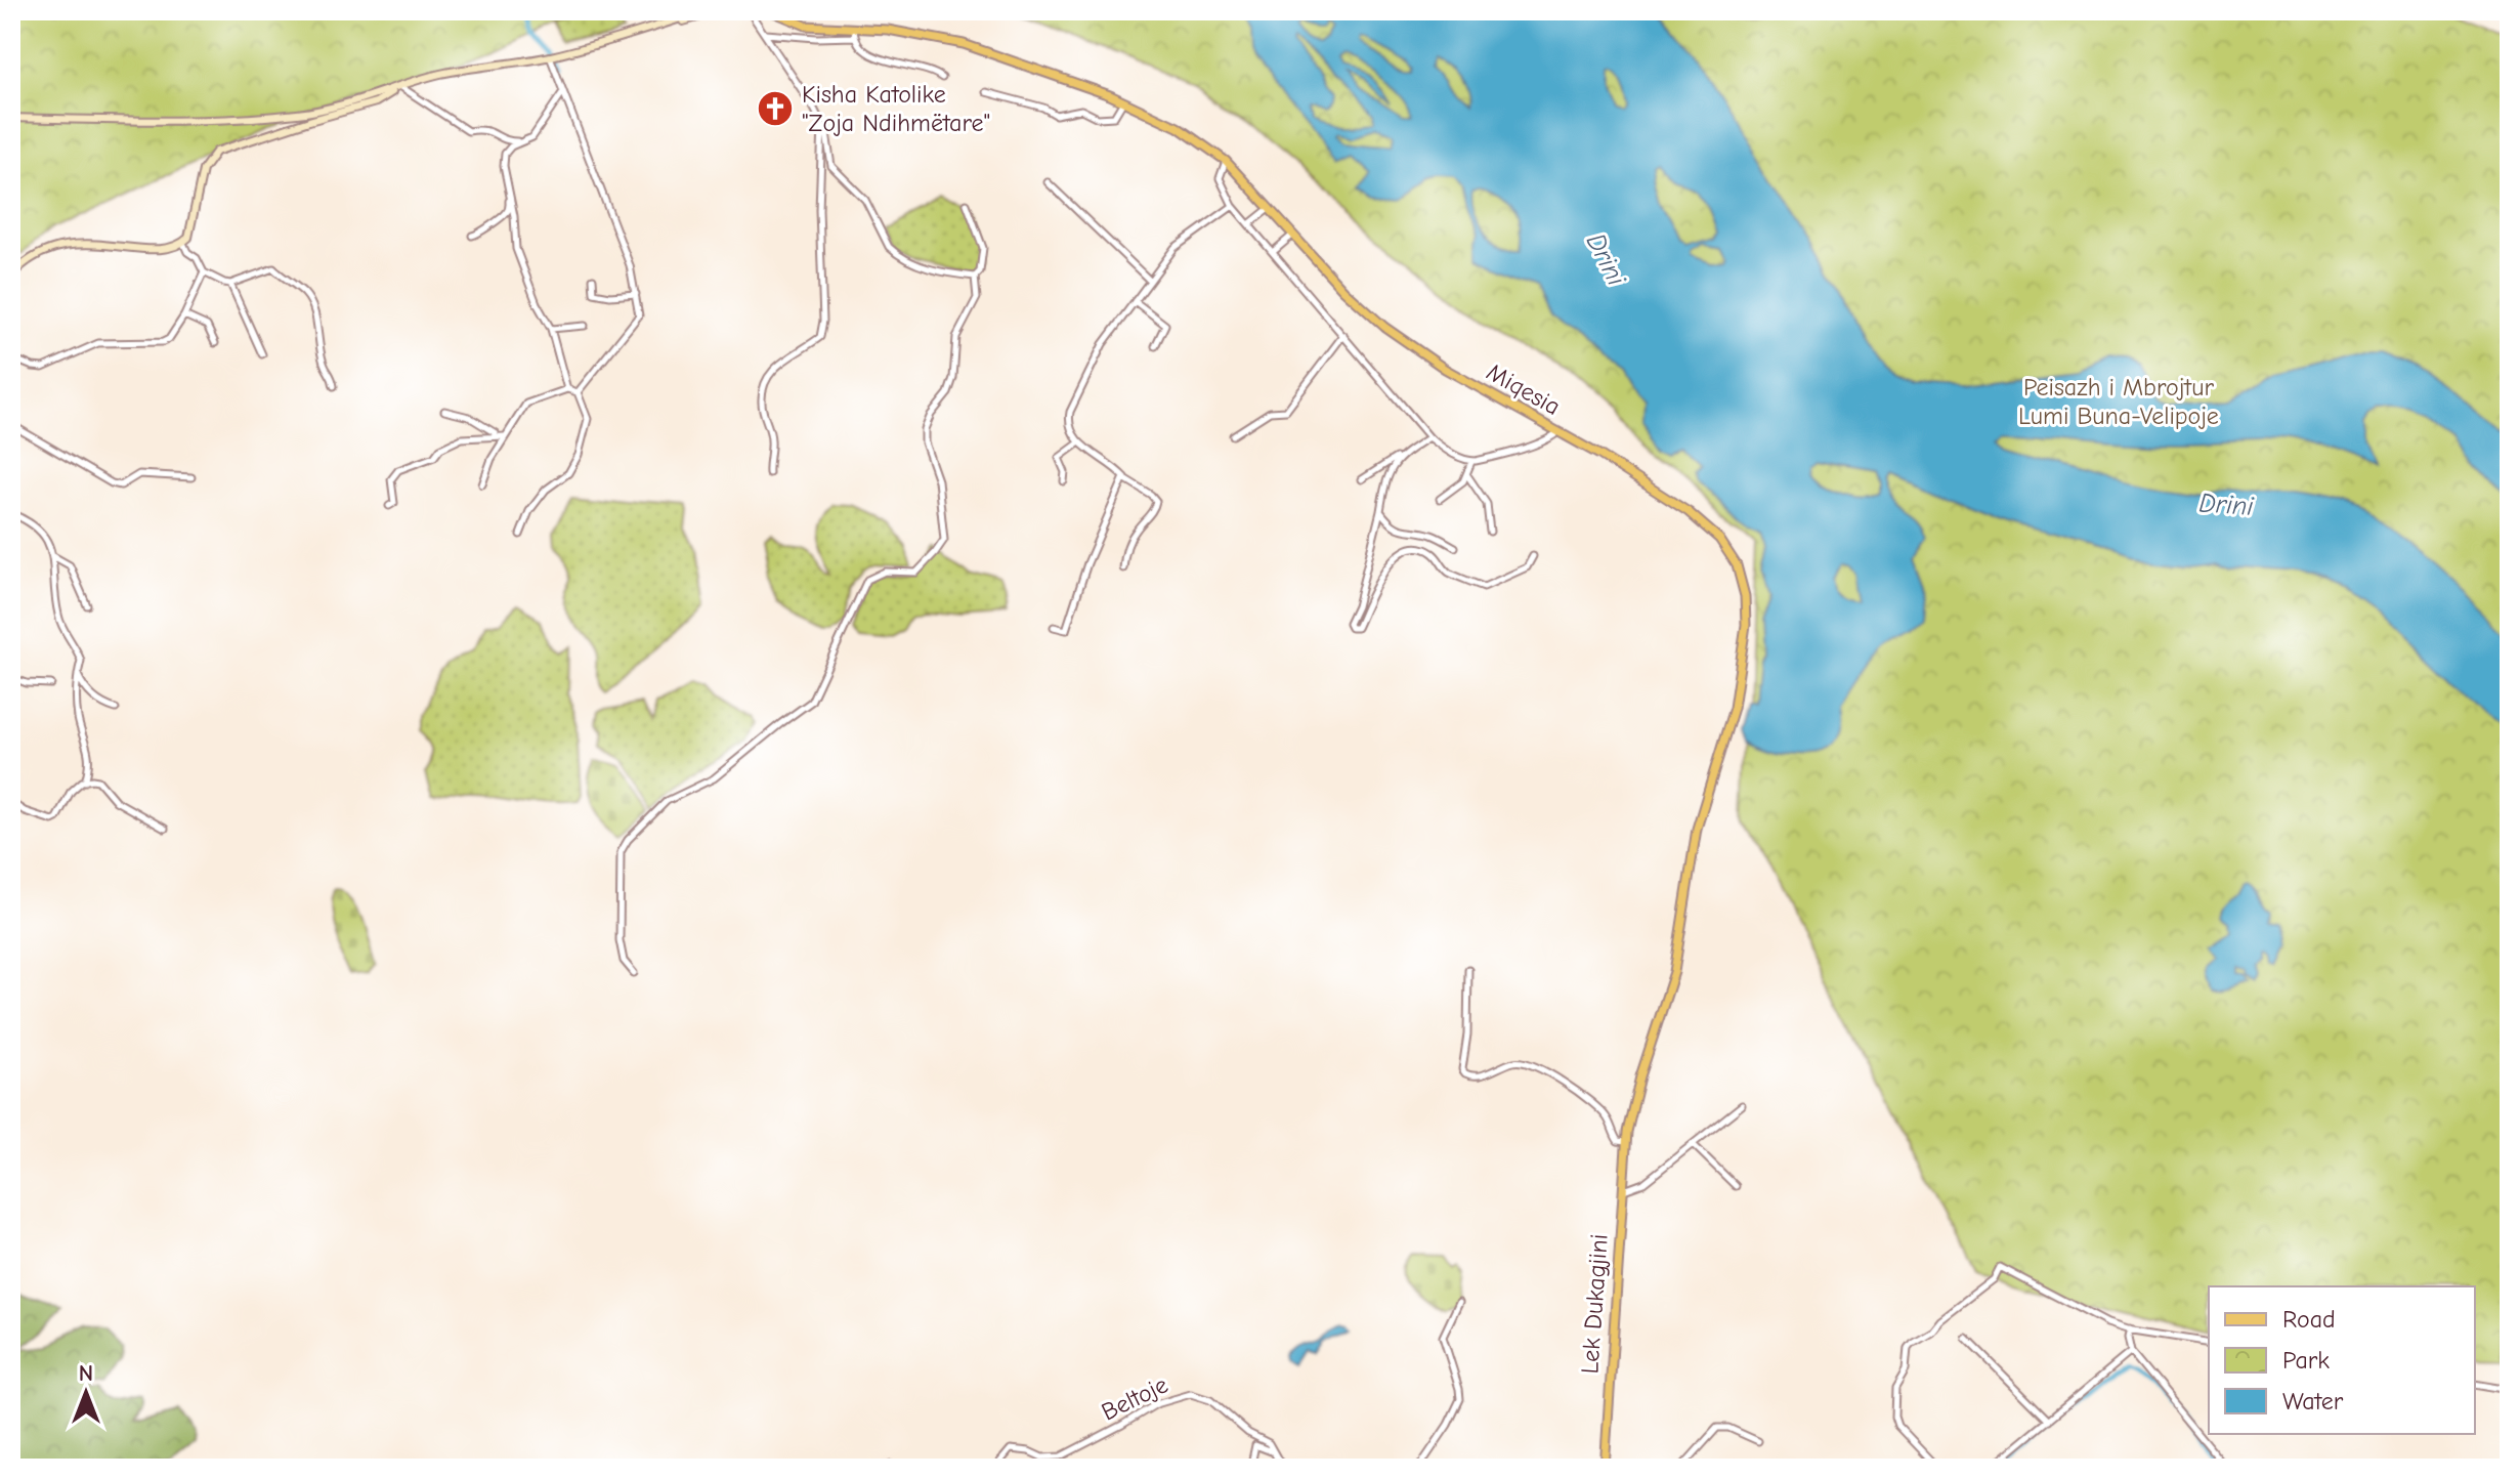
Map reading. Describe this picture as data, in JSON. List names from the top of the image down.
{
  "streets": {
    "main road": ["Miqesia", "Lek Dukagjini"],
    "street": ["Beltoje"]
  },
  "crossings": [
    ["Miqesia", "Lek Dukagjini"]
  ],
  "water": ["Drini"],
  "parks": ["Peisazh i Mbrojtur Lumi Buna-Velipoje"],
  "places": {
    "church": ["Kisha Katolike \"Zoja Ndihmëtare\""]
  },
  "legend": ["Road", "Park", "Water"],
  "north": "top"
}
